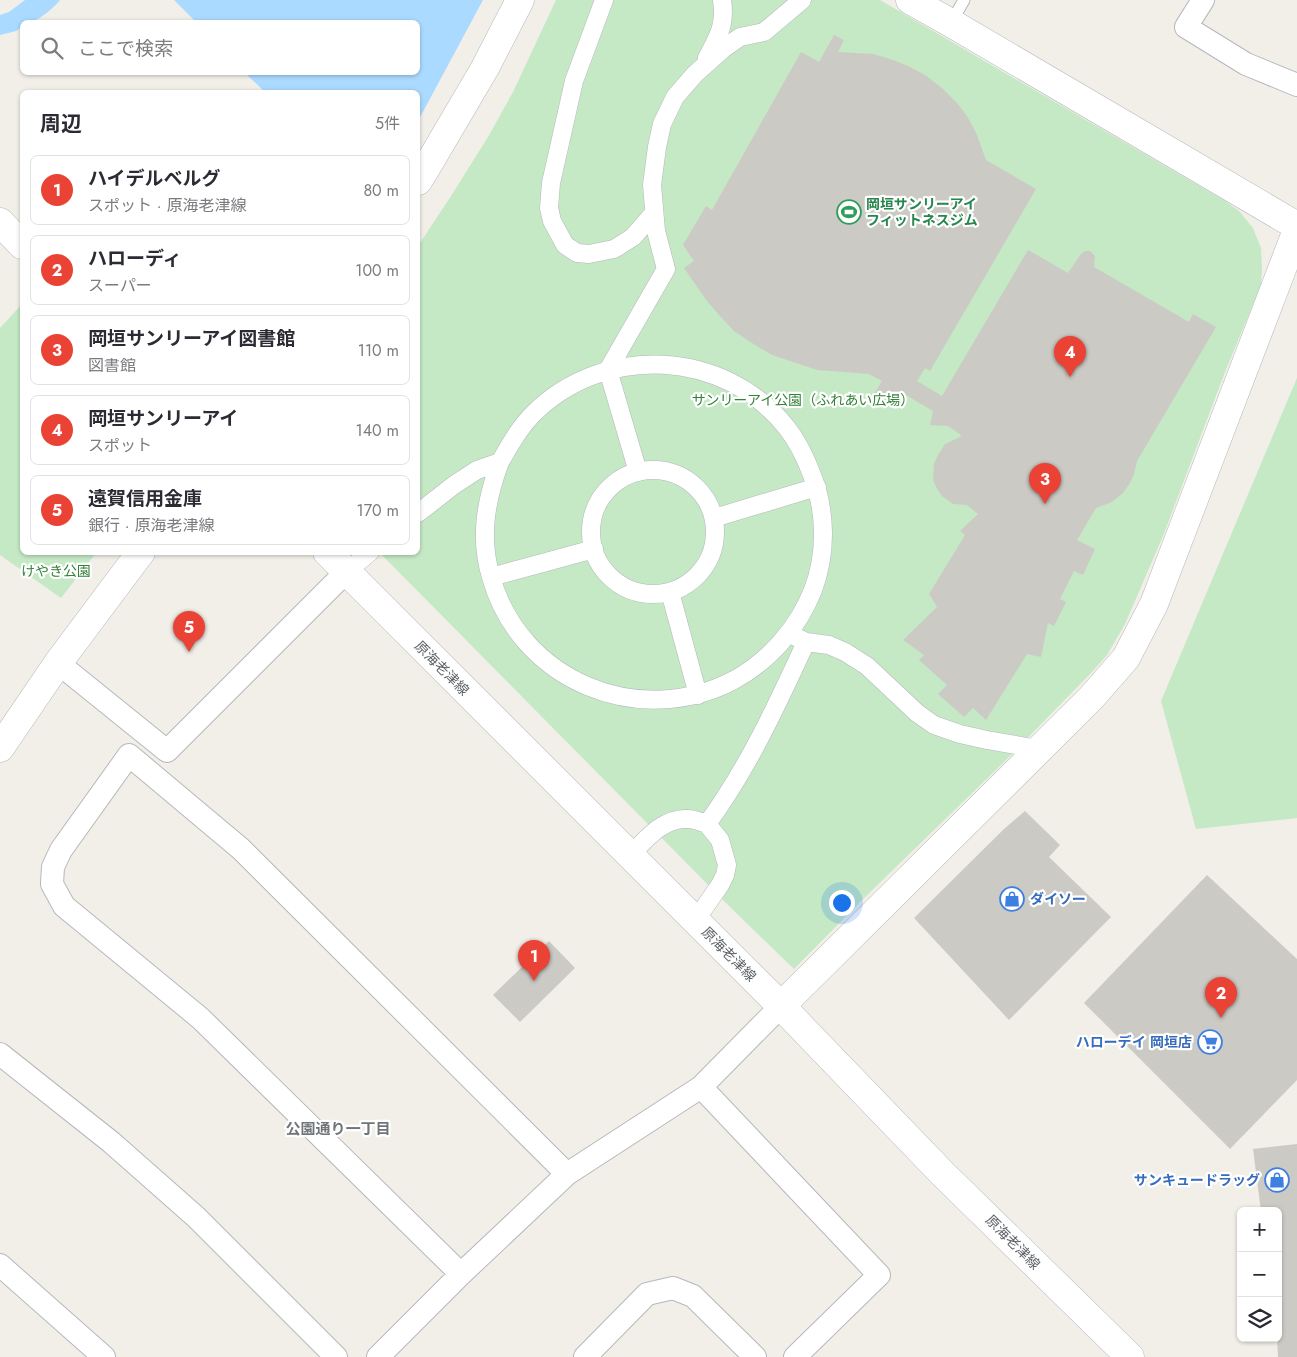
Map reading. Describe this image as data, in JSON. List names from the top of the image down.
{
  "streets": {
    "street": ["原海老津線"]
  },
  "districts": ["公園通り一丁目"],
  "parks": ["サンリーアイ公園（ふれあい広場）", "けやき公園"],
  "places": {
    "sports": ["岡垣サンリーアイ フィットネスジム"],
    "shop": ["ダイソー", "サンキュードラッグ"],
    "supermarket": ["ハローデイ 岡垣店"]
  },
  "page": {
    "search": "ここで検索",
    "heading": ["周辺", "5件"],
    "list": [
      {
        "mark": "1",
        "name": "ハイデルベルグ",
        "note": "スポット · 原海老津線",
        "value": "80 m"
      },
      {
        "mark": "2",
        "name": "ハローディ",
        "note": "スーパー",
        "value": "100 m"
      },
      {
        "mark": "3",
        "name": "岡垣サンリーアイ図書館",
        "note": "図書館",
        "value": "110 m"
      },
      {
        "mark": "4",
        "name": "岡垣サンリーアイ",
        "note": "スポット",
        "value": "140 m"
      },
      {
        "mark": "5",
        "name": "遠賀信用金庫",
        "note": "銀行 · 原海老津線",
        "value": "170 m"
      }
    ],
    "pins": [
      "4",
      "3",
      "5",
      "1",
      "2"
    ],
    "map_buttons": ["+", "−"]
  }
}
